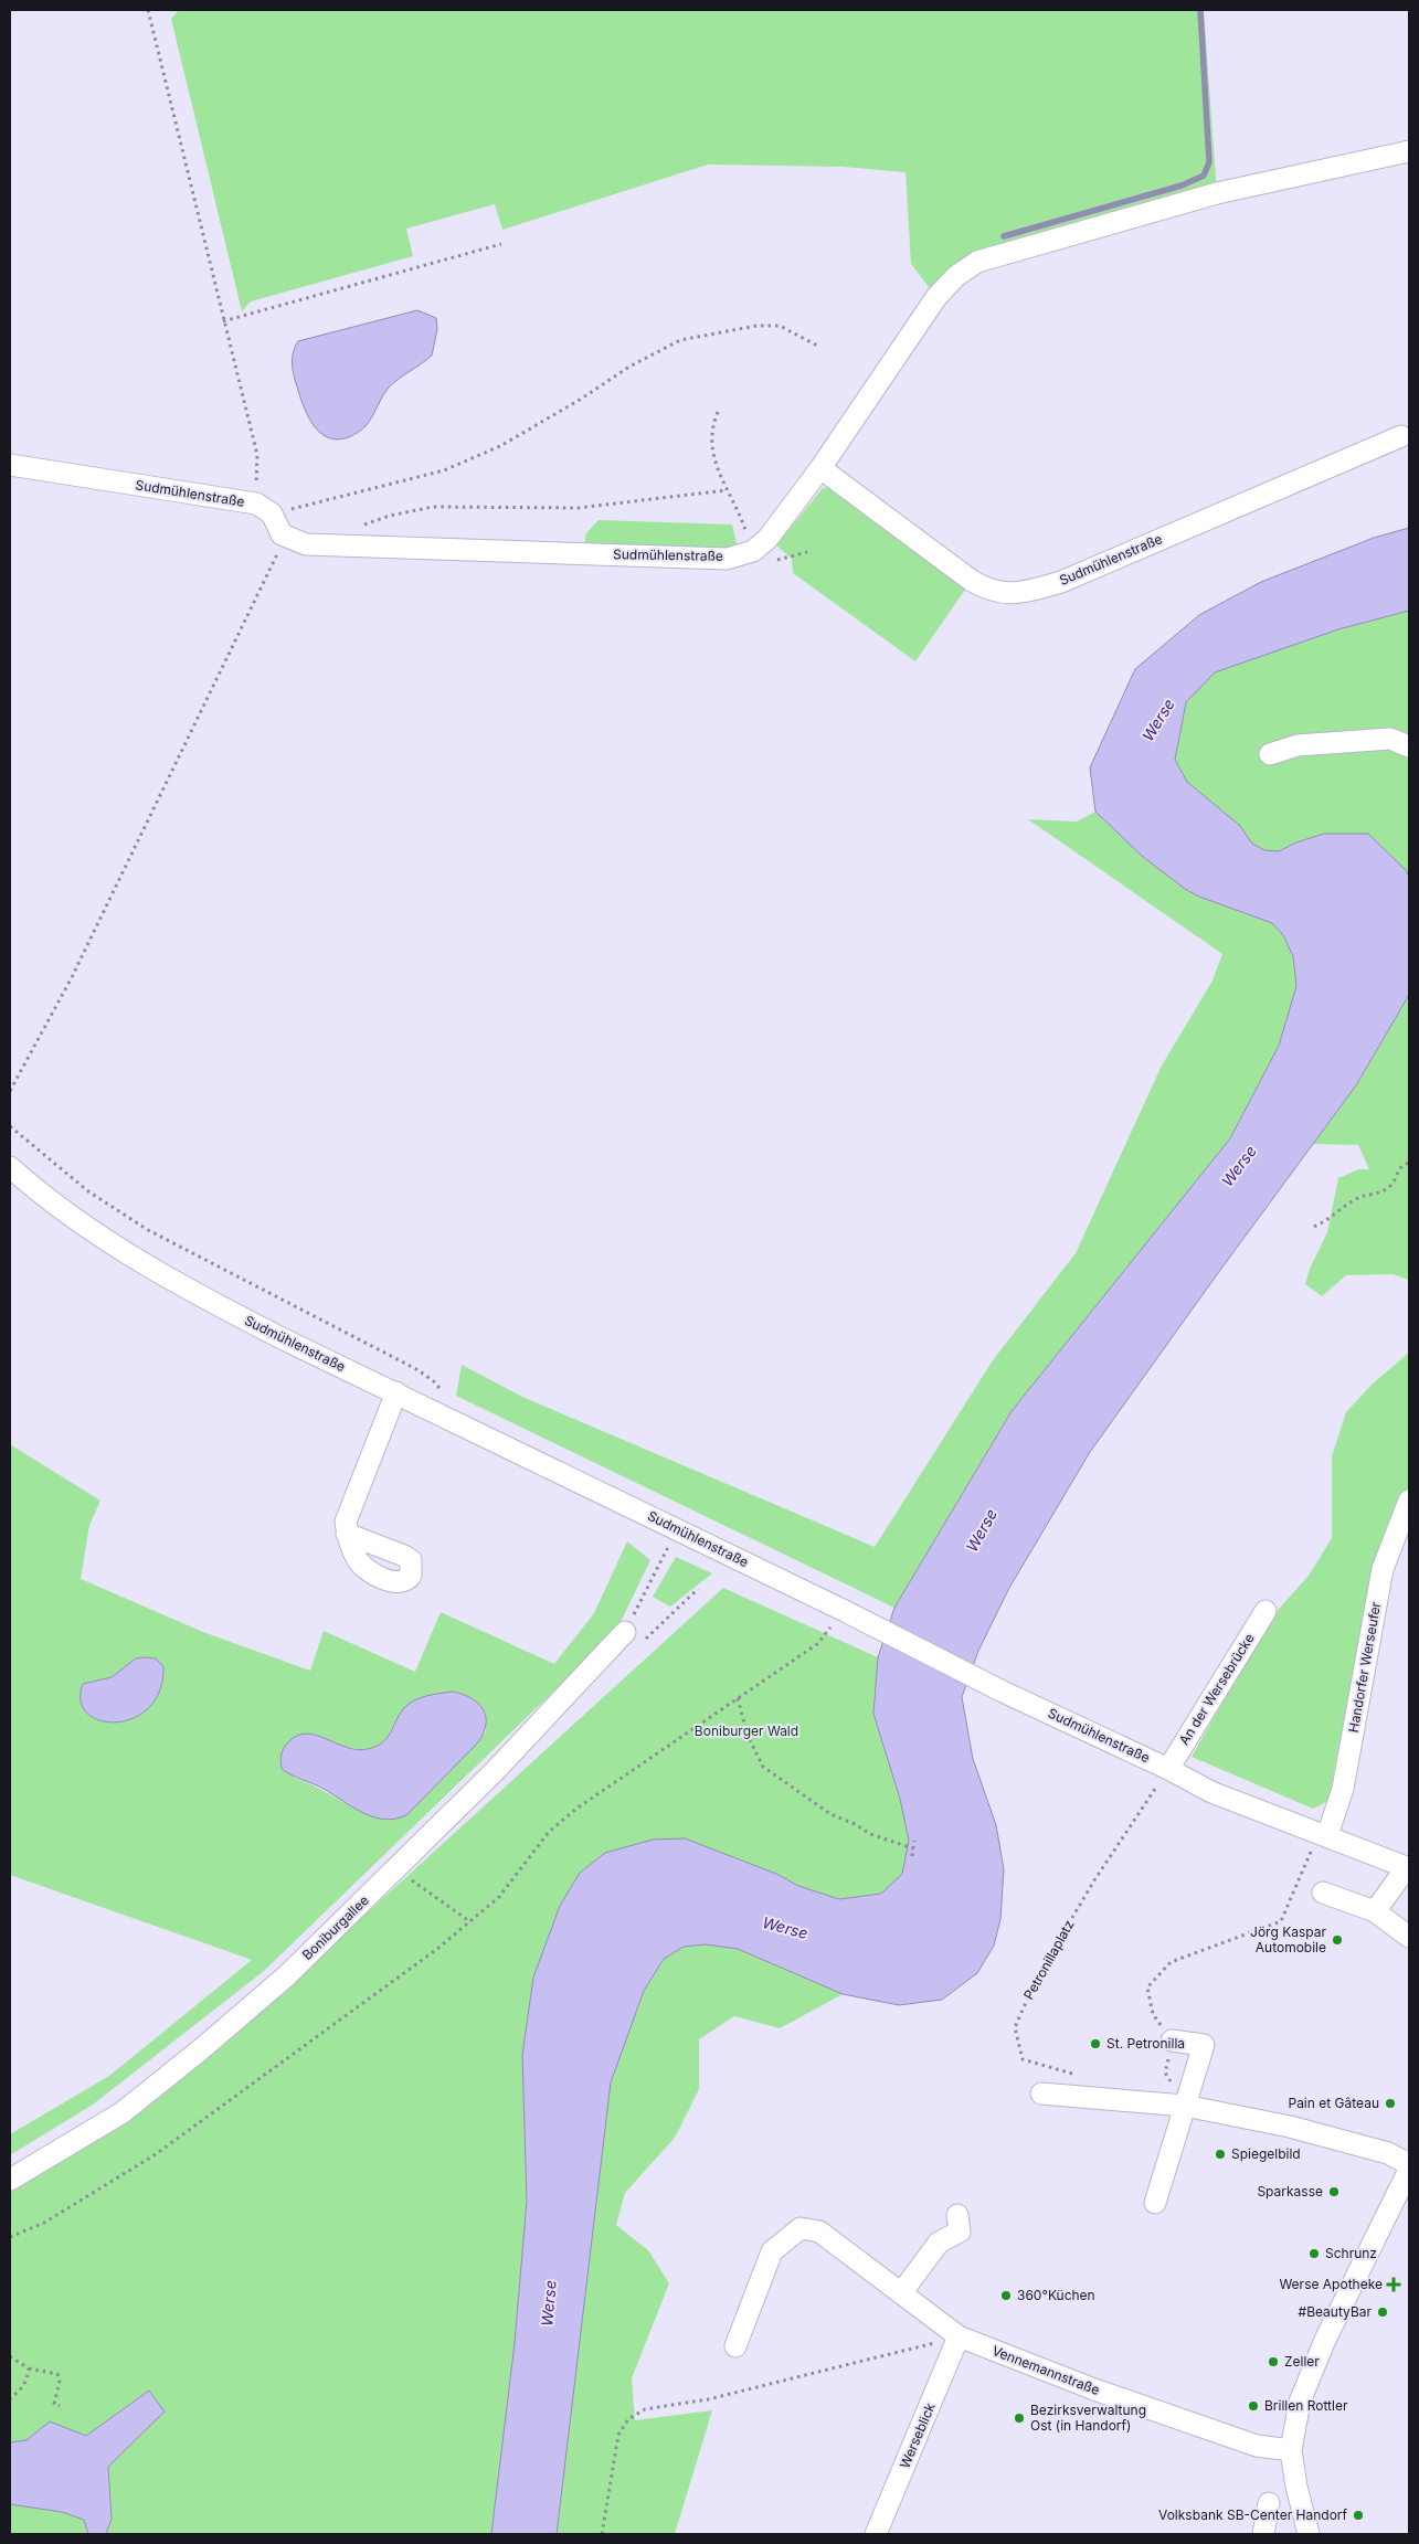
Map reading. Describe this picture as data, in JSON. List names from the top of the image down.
{
  "streets": {
    "street": [
      "Sudmühlenstraße",
      "Handorfer Werseufer",
      "An der Wersebrücke",
      "Boniburgallee",
      "Vennemannstraße",
      "Werseblick"
    ],
    "path": ["Petronillaplatz"]
  },
  "crossings": [
    ["Sudmühlenstraße", "Handorfer Werseufer"],
    ["Sudmühlenstraße", "An der Wersebrücke"],
    ["Sudmühlenstraße", "Petronillaplatz"],
    ["An der Wersebrücke", "Petronillaplatz"],
    ["Vennemannstraße", "Werseblick"]
  ],
  "water": ["Werse"],
  "parks": ["Boniburger Wald"],
  "places": {
    "other": [
      "Jörg Kaspar Automobile",
      "St. Petronilla",
      "Pain et Gâteau",
      "Spiegelbild",
      "Sparkasse",
      "Schrunz",
      "360°Küchen",
      "#BeautyBar",
      "Zeller",
      "Brillen Rottler",
      "Bezirksverwaltung Ost (in Handorf)",
      "Volksbank SB-Center Handorf"
    ],
    "health": ["Werse Apotheke"]
  }
}
